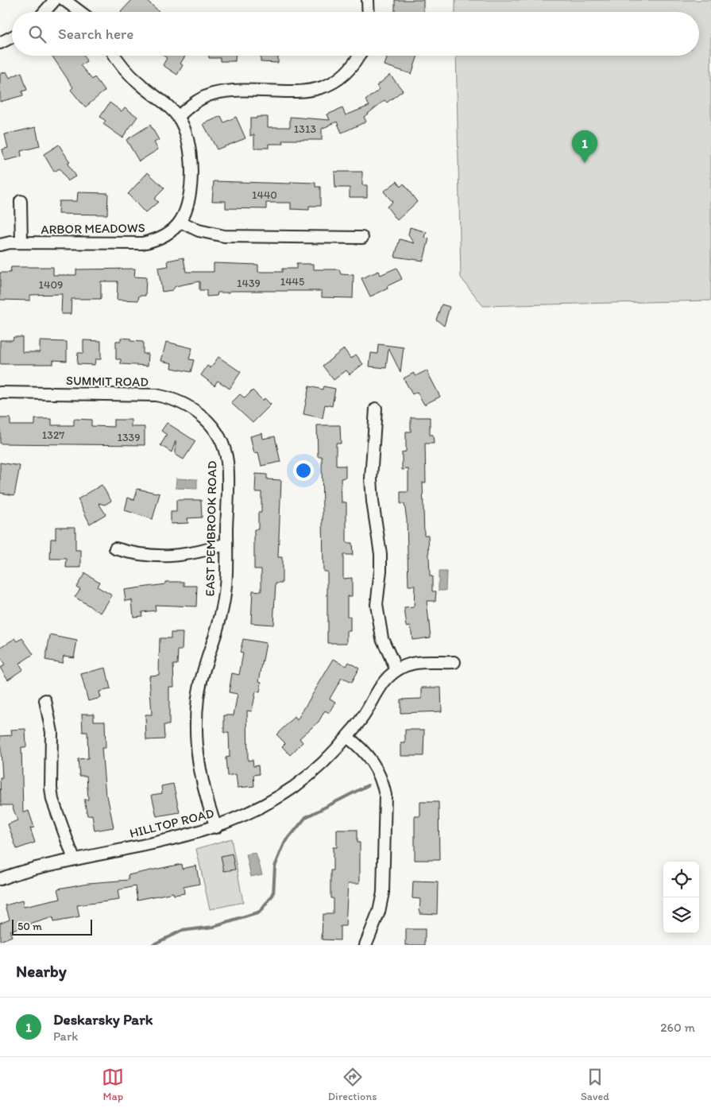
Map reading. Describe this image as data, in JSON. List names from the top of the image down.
{
  "streets": {
    "street": [
      "ARBOR MEADOWS",
      "SUMMIT ROAD",
      "EAST PEMBROOK ROAD",
      "HILLTOP ROAD"
    ]
  },
  "crossings": [
    ["SUMMIT ROAD", "EAST PEMBROOK ROAD"],
    ["EAST PEMBROOK ROAD", "HILLTOP ROAD"]
  ],
  "house_numbers": [
    "1313",
    "1440",
    "1445",
    "1439",
    "1409",
    "1327",
    "1339"
  ],
  "scale_bar": "50 m",
  "page": {
    "search": "Search here",
    "pins": "1",
    "scale": "50 m",
    "heading": "Nearby",
    "list": [
      {
        "mark": "1",
        "name": "Deskarsky Park",
        "note": "Park",
        "value": "260 m"
      }
    ],
    "nav": ["Map", "Directions", "Saved"]
  }
}
